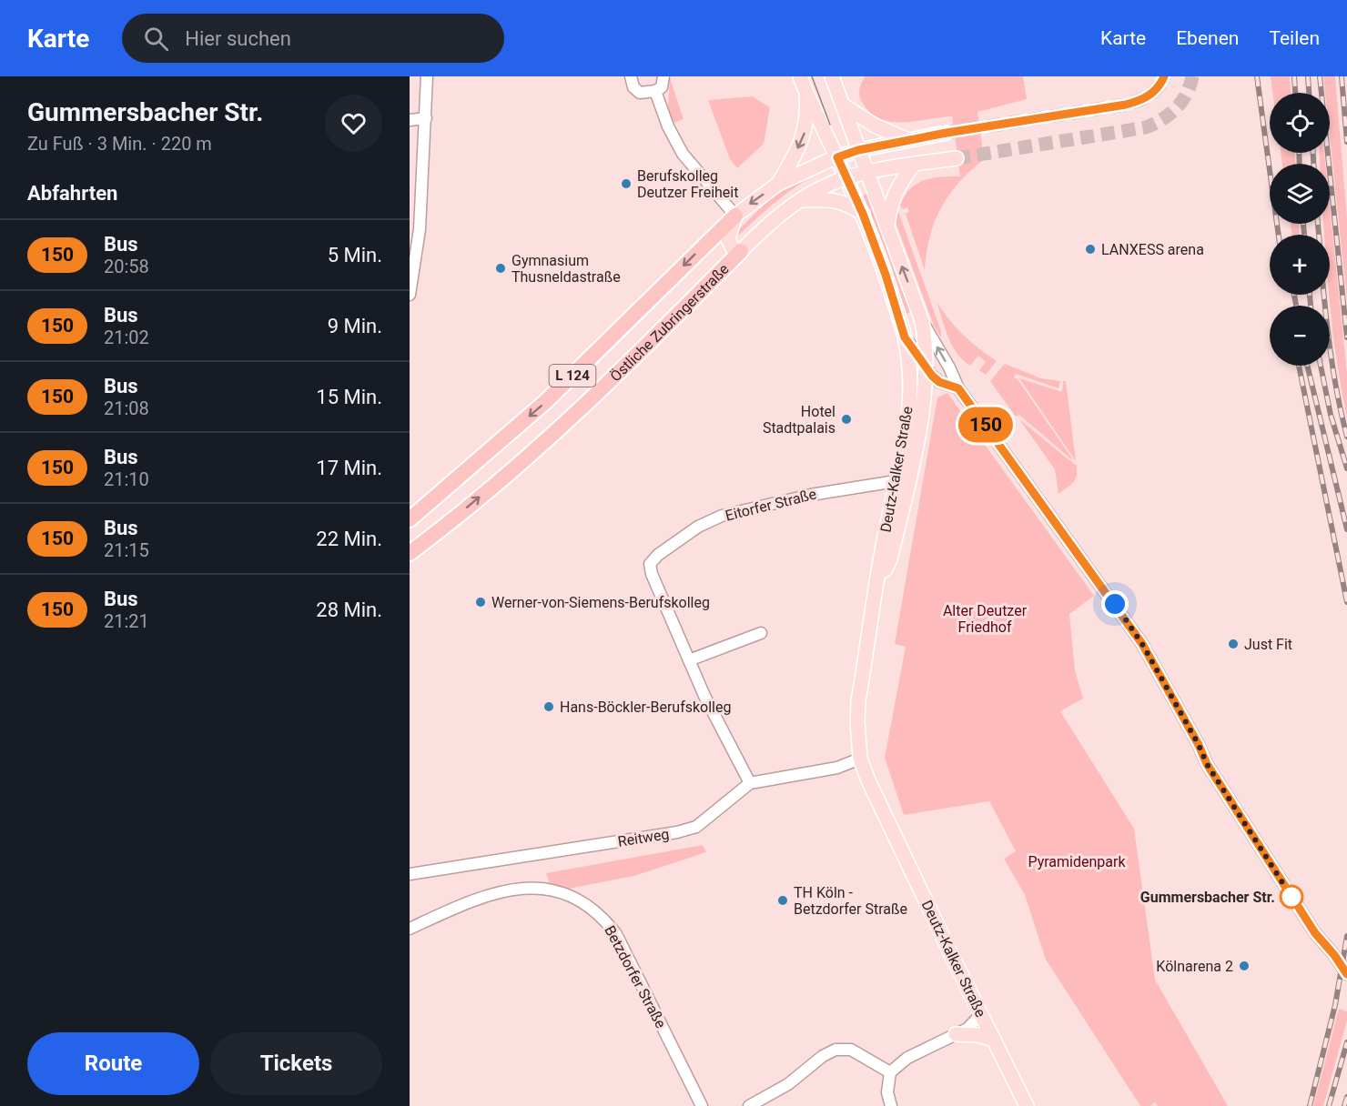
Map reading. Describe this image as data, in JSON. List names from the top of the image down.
{
  "streets": {
    "highway": ["Östliche Zubringerstraße", "L 124"],
    "main road": ["Deutz-Kalker Straße"],
    "street": ["Eitorfer Straße", "Reitweg", "Betzdorfer Straße"]
  },
  "crossings": [
    ["Östliche Zubringerstraße", "Deutz-Kalker Straße"],
    ["Deutz-Kalker Straße", "Eitorfer Straße"],
    ["Deutz-Kalker Straße", "Reitweg"],
    ["Eitorfer Straße", "Reitweg"]
  ],
  "parks": ["Alter Deutzer Friedhof", "Pyramidenpark"],
  "places": [
    "Berufskolleg Deutzer Freiheit",
    "LANXESS arena",
    "Gymnasium Thusneldastraße",
    "Hotel Stadtpalais",
    "Werner-von-Siemens-Berufskolleg",
    "Just Fit",
    "Hans-Böckler-Berufskolleg",
    "Gummersbacher Str.",
    "TH Köln - Betzdorfer Straße",
    "Kölnarena 2"
  ],
  "lines": ["bus line 150"],
  "page": {
    "header": "Karte",
    "search": "Hier suchen",
    "nav": ["Karte", "Ebenen", "Teilen"],
    "heading": [
      ["Gummersbacher Str.", "Zu Fuß · 3 Min. · 220 m"],
      "Abfahrten"
    ],
    "on_map": "150",
    "map_buttons": ["+", "−"],
    "list": [
      {
        "mark": "150",
        "name": "Bus",
        "note": "20:58",
        "value": "5 Min."
      },
      {
        "mark": "150",
        "name": "Bus",
        "note": "21:02",
        "value": "9 Min."
      },
      {
        "mark": "150",
        "name": "Bus",
        "note": "21:08",
        "value": "15 Min."
      },
      {
        "mark": "150",
        "name": "Bus",
        "note": "21:10",
        "value": "17 Min."
      },
      {
        "mark": "150",
        "name": "Bus",
        "note": "21:15",
        "value": "22 Min."
      },
      {
        "mark": "150",
        "name": "Bus",
        "note": "21:21",
        "value": "28 Min."
      }
    ],
    "buttons": ["Route", "Tickets"]
  }
}
